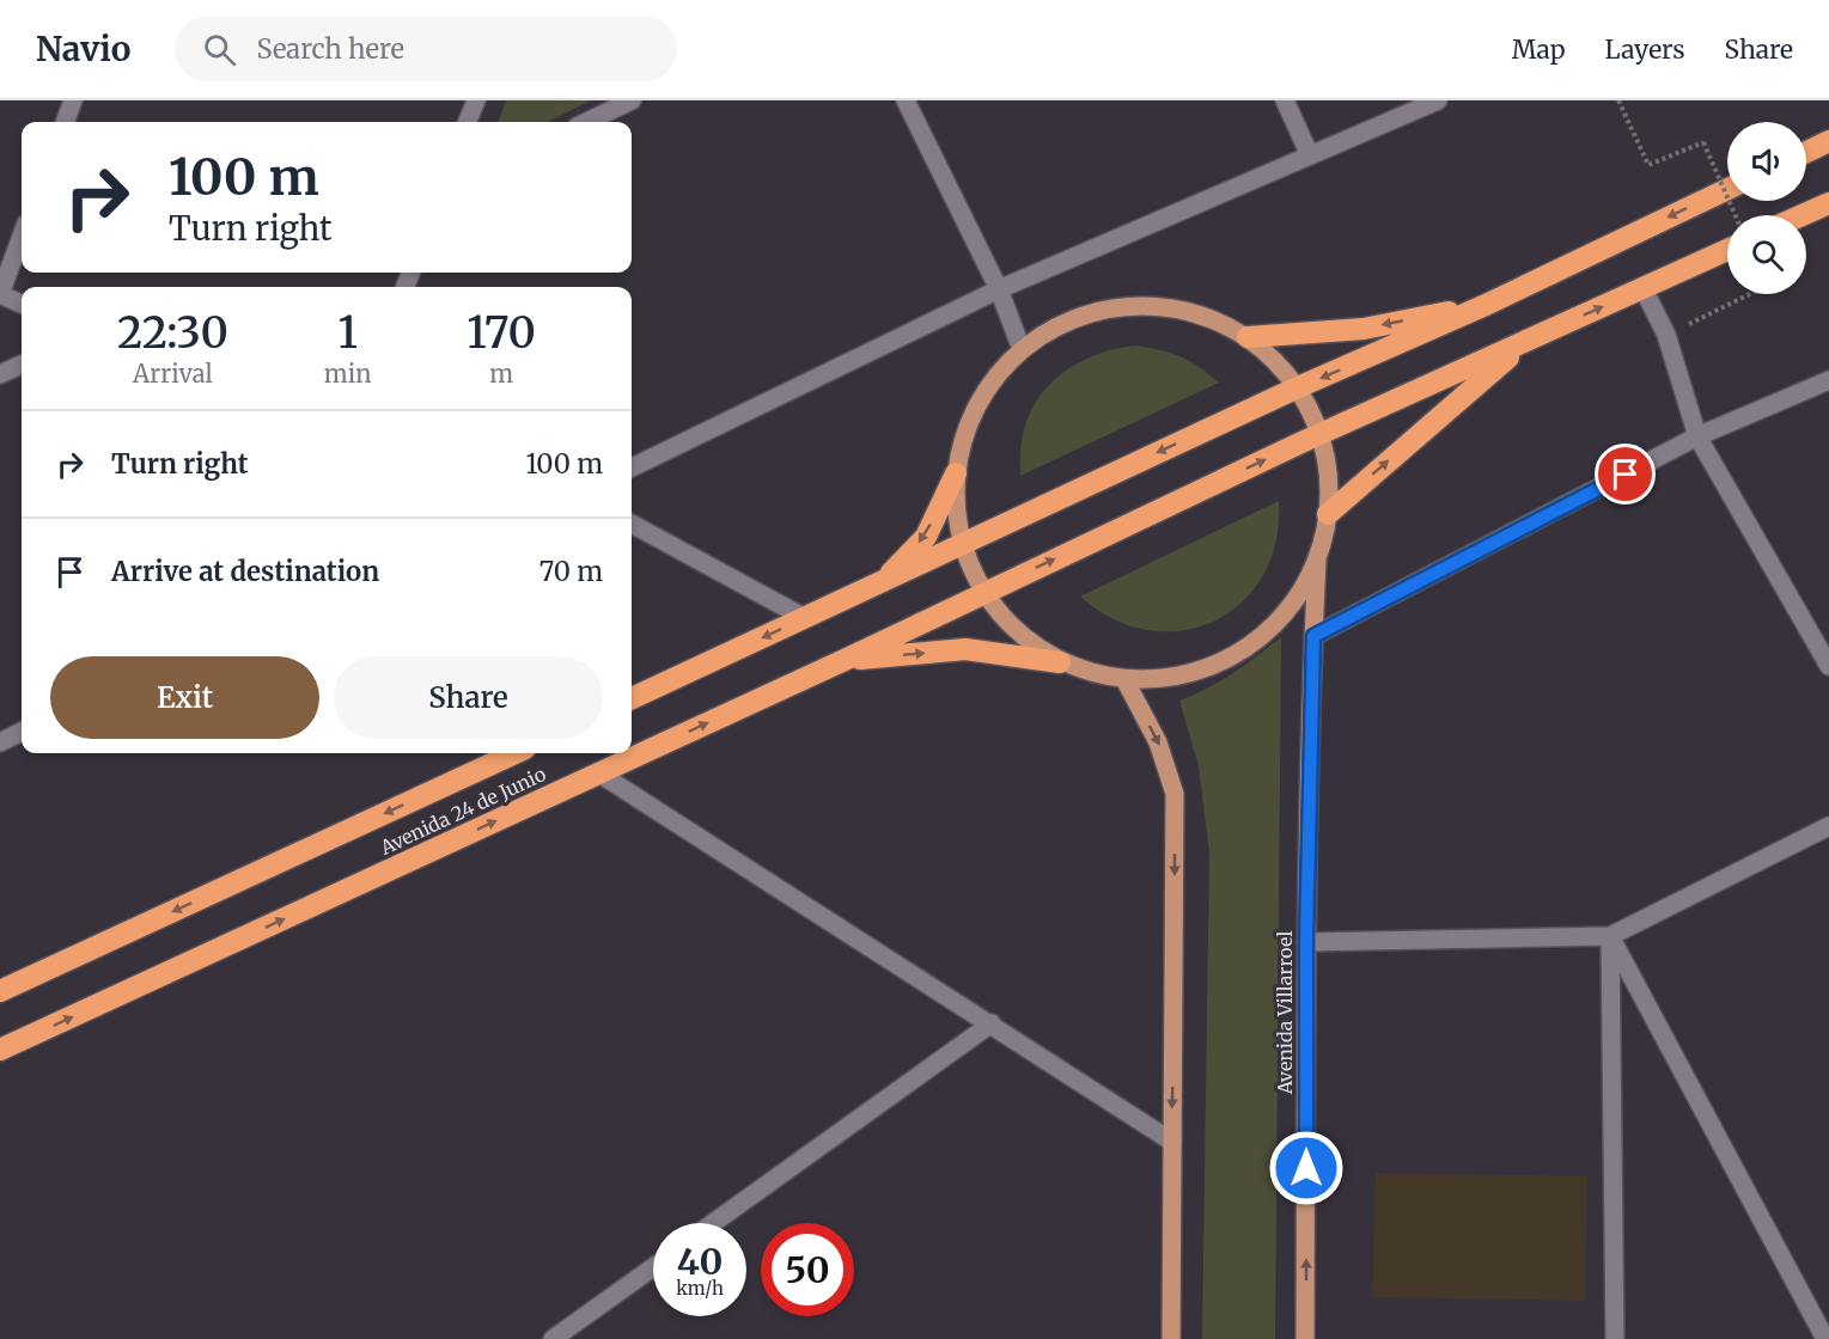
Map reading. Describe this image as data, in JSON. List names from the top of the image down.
{
  "streets": {
    "highway": ["Avenida 24 de Junio"],
    "main road": ["Avenida Villarroel"]
  },
  "page": {
    "header": "Navio",
    "search": "Search here",
    "nav": ["Map", "Layers", "Share"],
    "turn": ["100 m", "Turn right"],
    "eta": [
      "22:30",
      "Arrival",
      "1",
      "min",
      "170",
      "m"
    ],
    "list": [
      {
        "name": "Turn right",
        "value": "100 m"
      },
      {
        "name": "Arrive at destination",
        "value": "70 m"
      }
    ],
    "buttons": ["Exit", "Share"],
    "speed": "40 km/h",
    "limit": "50"
  }
}
